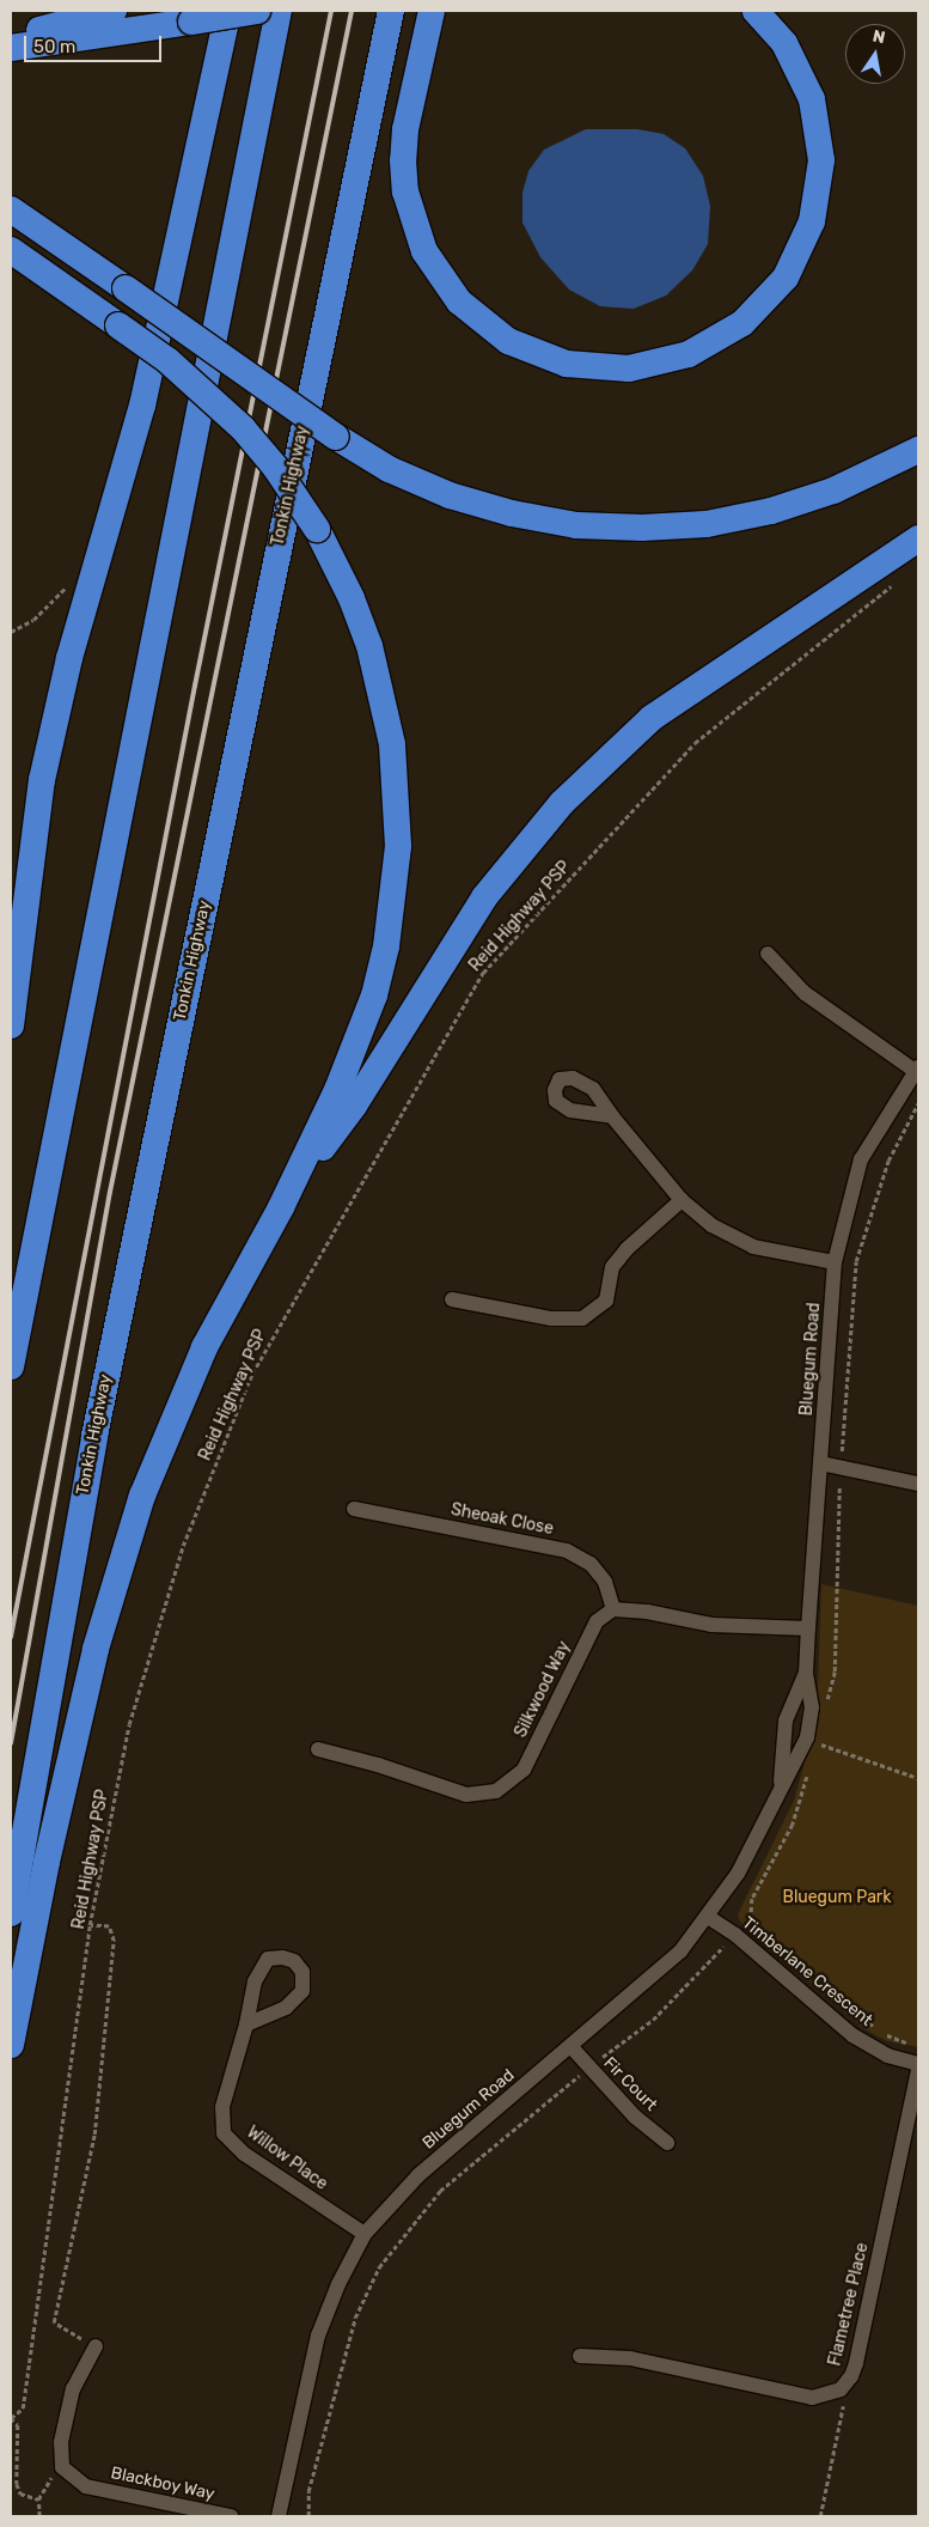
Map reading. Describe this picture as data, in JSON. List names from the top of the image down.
{
  "streets": {
    "highway": ["Tonkin Highway"],
    "street": [
      "Bluegum Road",
      "Sheoak Close",
      "Silkwood Way",
      "Timberlane Crescent",
      "Fir Court",
      "Willow Place",
      "Flametree Place",
      "Blackboy Way"
    ],
    "path": ["Reid Highway PSP"]
  },
  "crossings": [
    ["Bluegum Road", "Timberlane Crescent"],
    ["Bluegum Road", "Fir Court"],
    ["Bluegum Road", "Willow Place"],
    ["Sheoak Close", "Silkwood Way"]
  ],
  "parks": ["Bluegum Park"],
  "scale_bar": "50 m",
  "north": "top"
}
